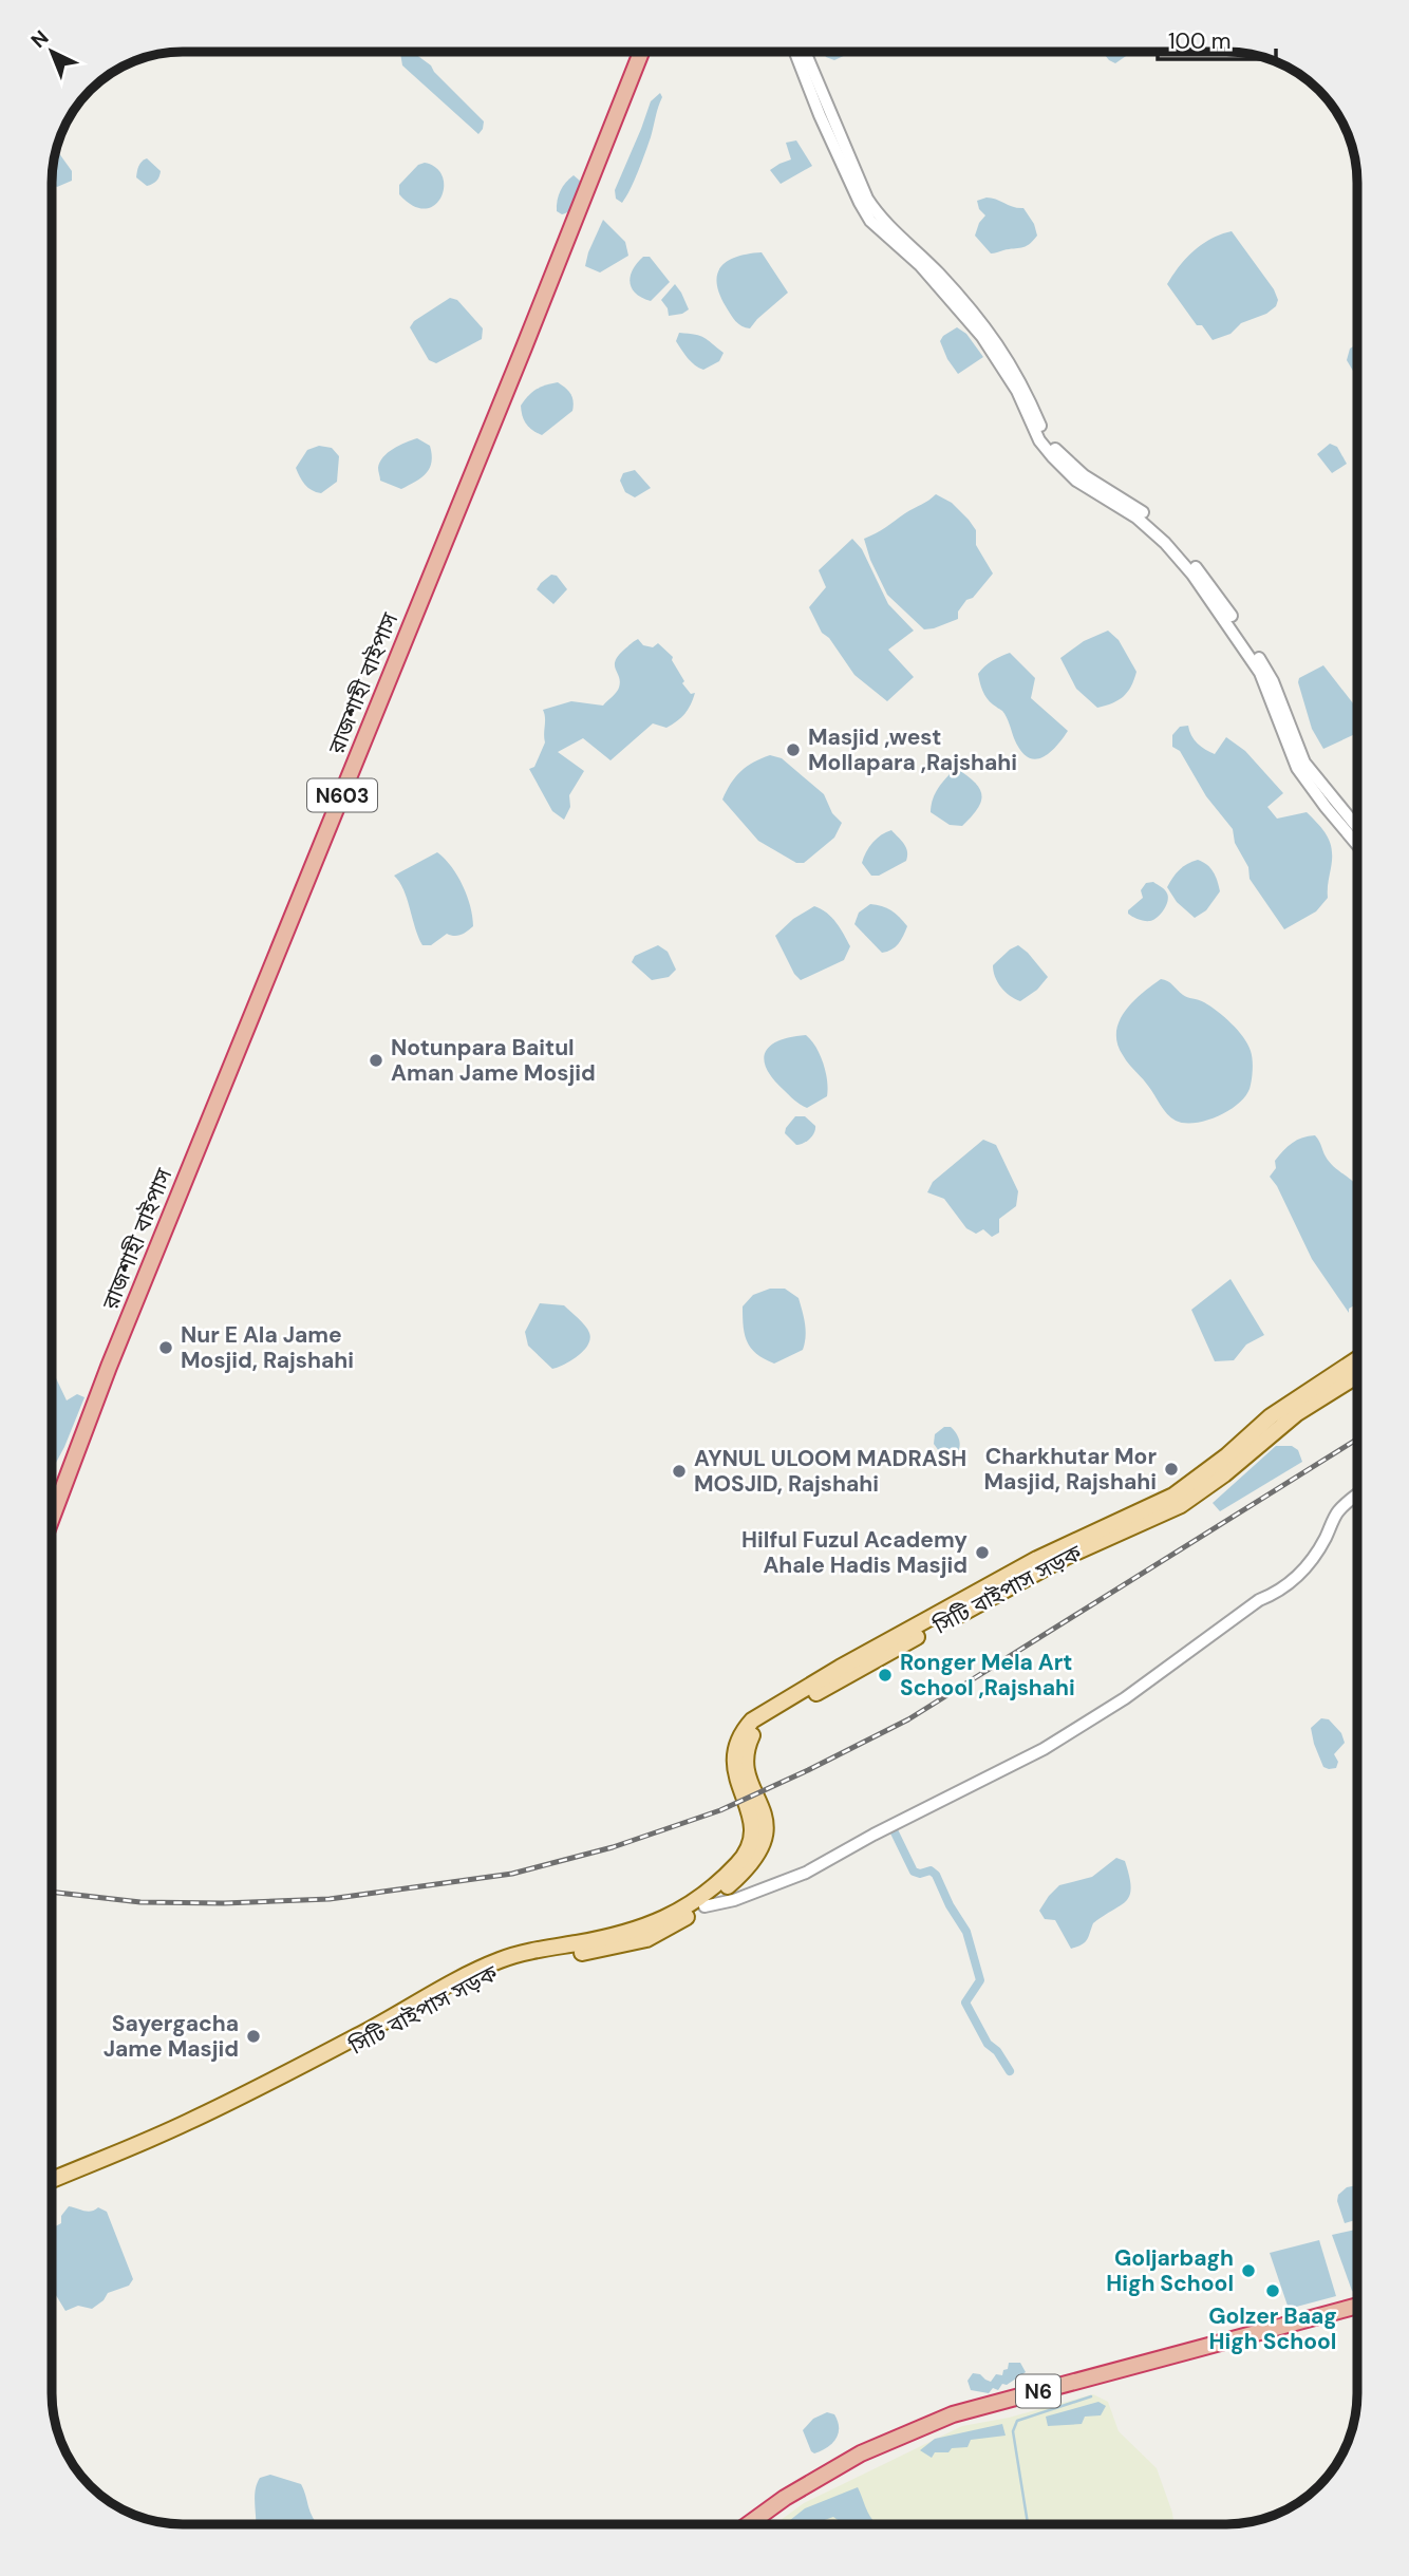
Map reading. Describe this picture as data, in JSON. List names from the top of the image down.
{
  "streets": {
    "highway": ["রাজশাহী বাইপাস", "N603", "N6"],
    "main road": ["সিটি বাইপাস সড়ক"]
  },
  "places": [
    "Masjid ,west Mollapara ,Rajshahi",
    "Notunpara Baitul Aman Jame Mosjid",
    "Nur E Ala Jame Mosjid, Rajshahi",
    "Charkhutar Mor Masjid, Rajshahi",
    "AYNUL ULOOM MADRASH MOSJID, Rajshahi",
    "Hilful Fuzul Academy Ahale Hadis Masjid",
    "Ronger Mela Art School ,Rajshahi",
    "Sayergacha Jame Masjid",
    "Goljarbagh High School",
    "Golzer Baag High School"
  ],
  "scale_bar": "100 m",
  "north": "top left"
}
